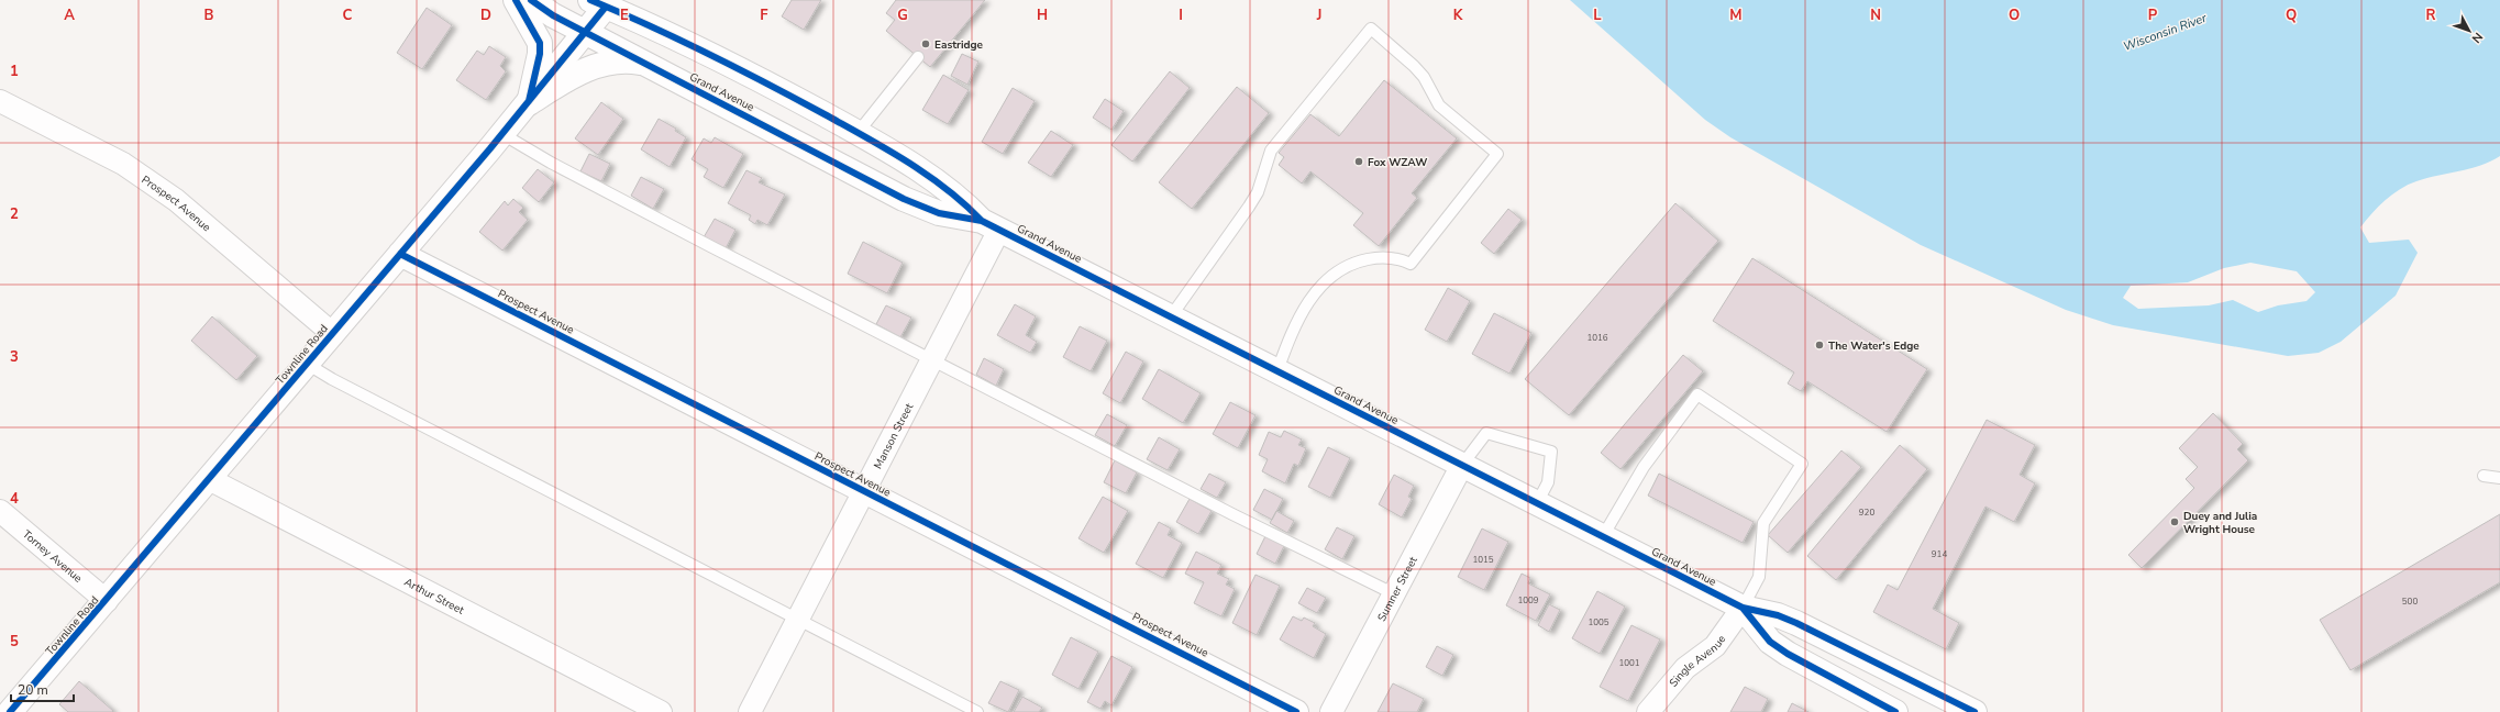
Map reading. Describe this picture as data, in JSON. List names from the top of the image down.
{
  "streets": {
    "main road": ["Grand Avenue", "Prospect Avenue", "Townline Road"],
    "street": [
      "Manson Street",
      "Torney Avenue",
      "Sumner Street",
      "Arthur Street",
      "Single Avenue"
    ]
  },
  "crossings": [
    ["Grand Avenue", "Townline Road"],
    ["Grand Avenue", "Manson Street"],
    ["Grand Avenue", "Sumner Street"],
    ["Grand Avenue", "Single Avenue"],
    ["Prospect Avenue", "Townline Road"],
    ["Prospect Avenue", "Manson Street"],
    ["Townline Road", "Torney Avenue"],
    ["Townline Road", "Arthur Street"]
  ],
  "water": ["Wisconsin River"],
  "places": [
    "Eastridge",
    "Fox WZAW",
    "The Water's Edge",
    "Duey and Julia Wright House"
  ],
  "house_numbers": [
    "1016",
    "920",
    "914",
    "1015",
    "1009",
    "500",
    "1005",
    "1001"
  ],
  "scale_bar": "20 m",
  "north": "bottom right",
  "grid": {
    "columns": [
      "A",
      "B",
      "C",
      "D",
      "E",
      "F",
      "G",
      "H",
      "I",
      "J",
      "K",
      "L",
      "M",
      "N",
      "O",
      "P",
      "Q",
      "R"
    ],
    "rows": [
      "1",
      "2",
      "3",
      "4",
      "5"
    ]
  }
}
